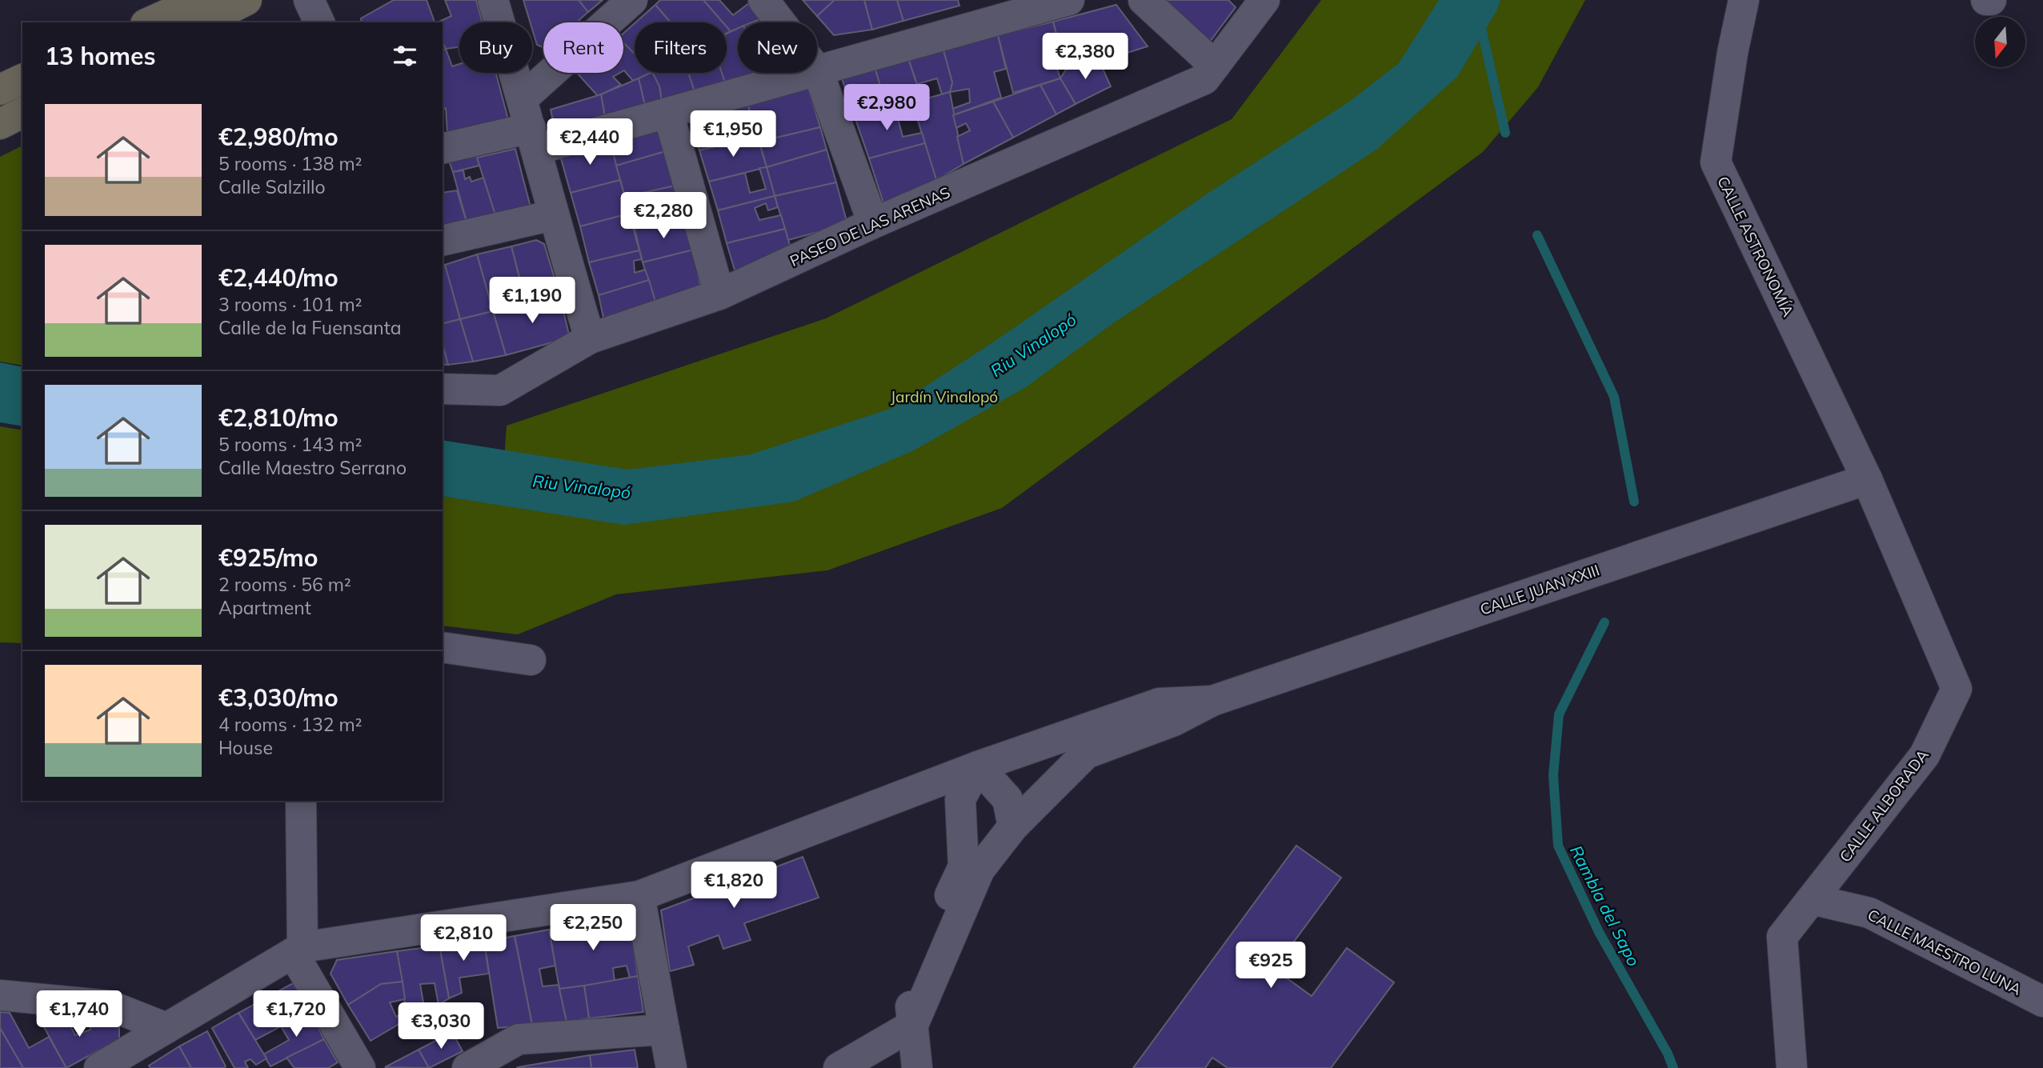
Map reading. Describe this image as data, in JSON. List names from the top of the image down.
{
  "streets": {
    "street": [
      "PASEO DE LAS ARENAS",
      "CALLE ASTRONOMÍA",
      "CALLE JUAN XXIII",
      "CALLE ALBORADA",
      "CALLE MAESTRO LUNA"
    ]
  },
  "crossings": [
    ["CALLE ASTRONOMÍA", "CALLE JUAN XXIII"],
    ["CALLE ASTRONOMÍA", "CALLE ALBORADA"],
    ["CALLE JUAN XXIII", "CALLE ALBORADA"],
    ["CALLE ALBORADA", "CALLE MAESTRO LUNA"]
  ],
  "water": ["Riu Vinalopó", "Rambla del Sapo"],
  "parks": ["Jardín Vinalopó"],
  "north": "bottom",
  "page": {
    "chip": [
      "Buy",
      "Rent",
      "Filters",
      "New"
    ],
    "heading": "13 homes",
    "price": [
      "€2,380",
      "€2,980",
      "€1,950",
      "€2,440",
      "€2,280",
      "€1,190",
      "€1,820",
      "€2,250",
      "€2,810",
      "€925",
      "€1,740",
      "€1,720",
      "€3,030"
    ],
    "list": [
      {
        "name": "€2,980/mo",
        "note": "5 rooms · 138 m² · Calle Salzillo"
      },
      {
        "name": "€2,440/mo",
        "note": "3 rooms · 101 m² · Calle de la Fuensanta"
      },
      {
        "name": "€2,810/mo",
        "note": "5 rooms · 143 m² · Calle Maestro Serrano"
      },
      {
        "name": "€925/mo",
        "note": "2 rooms · 56 m² · Apartment"
      },
      {
        "name": "€3,030/mo",
        "note": "4 rooms · 132 m² · House"
      }
    ]
  }
}
